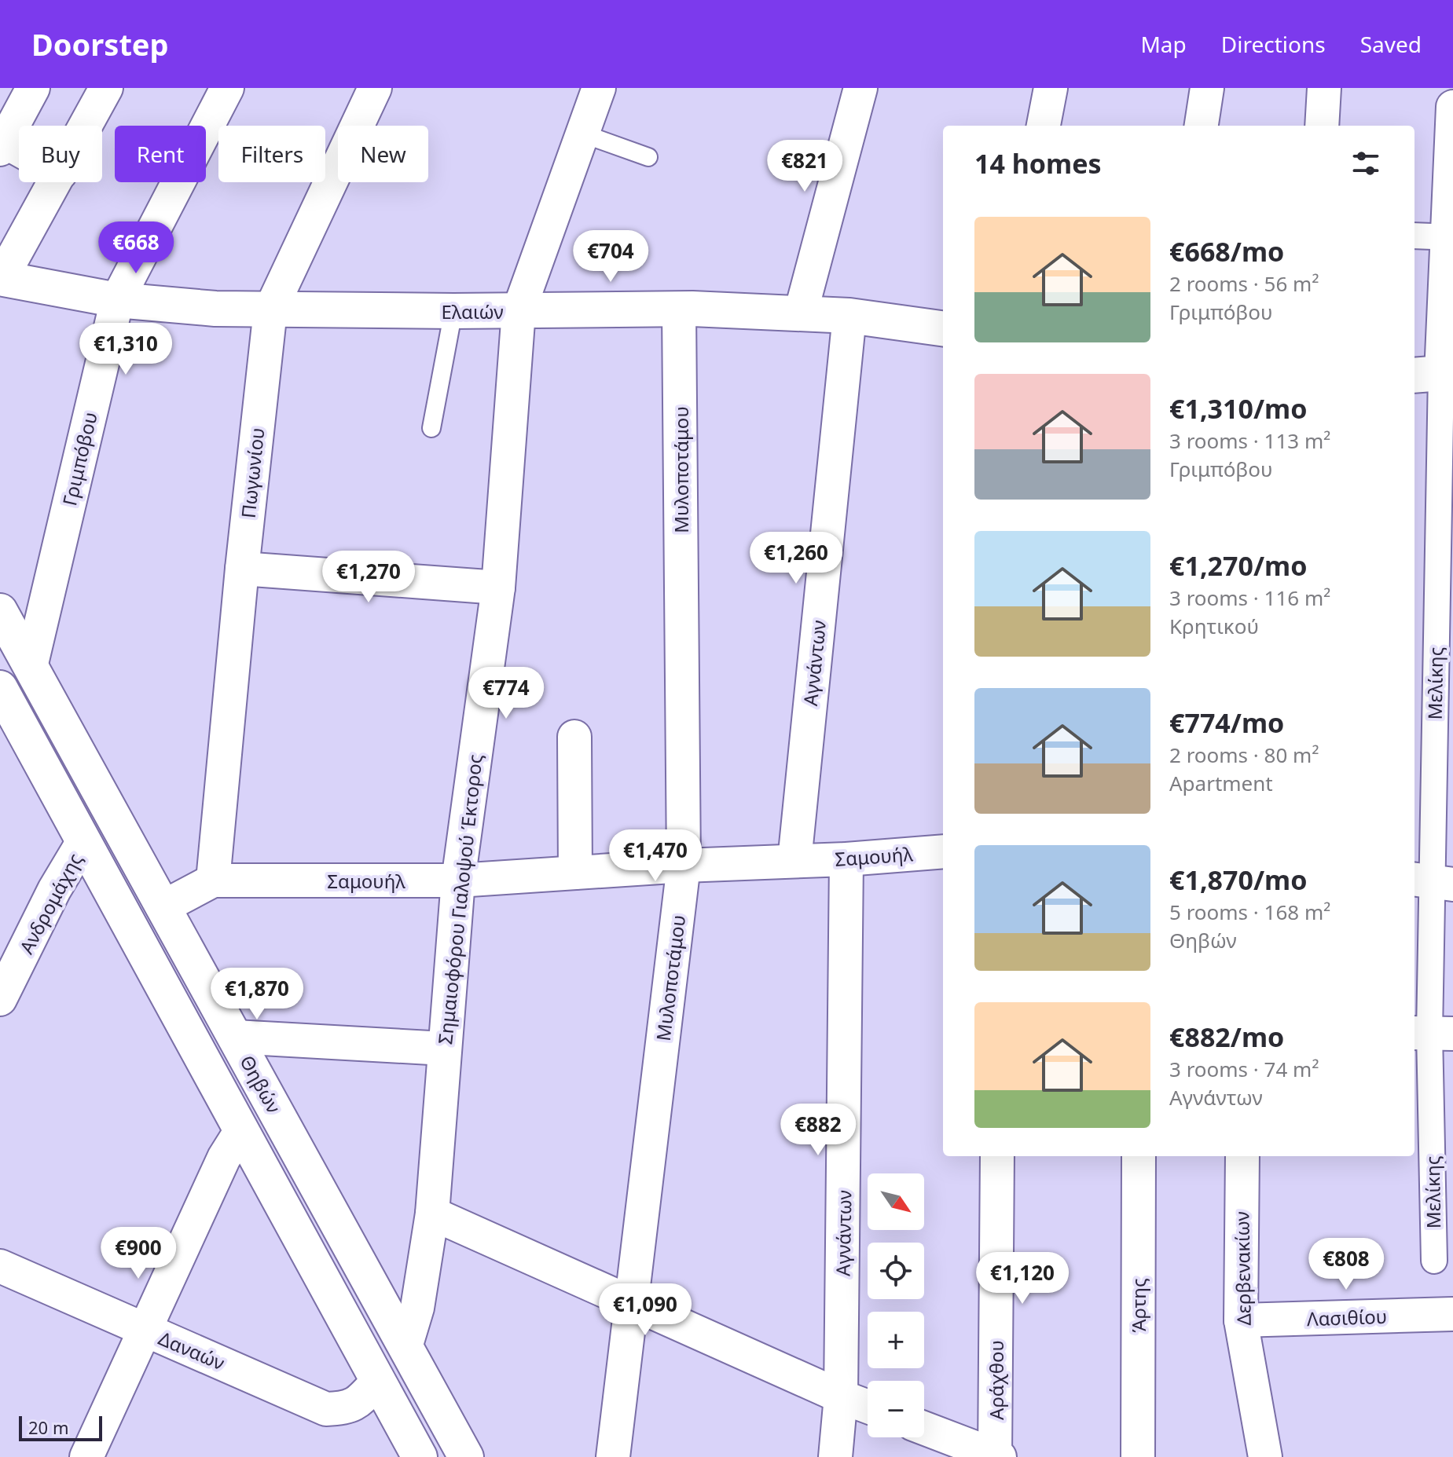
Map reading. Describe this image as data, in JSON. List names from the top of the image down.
{
  "streets": {
    "main road": ["Ελαιών", "Θηβών"],
    "street": [
      "Γριμπόβου",
      "Μυλοποτάμου",
      "Πωγωνίου",
      "Αγνάντων",
      "Μελίκης",
      "Σαμουήλ",
      "Σημαιοφόρου Γιαλοψού Έκτορος",
      "Ανδρομάχης",
      "Δερβενακίων",
      "Άρτης",
      "Λασιθίου",
      "Δαναών",
      "Αράχθου"
    ]
  },
  "crossings": [
    ["Ελαιών", "Γριμπόβου"],
    ["Ελαιών", "Μυλοποτάμου"],
    ["Ελαιών", "Πωγωνίου"],
    ["Ελαιών", "Αγνάντων"],
    ["Ελαιών", "Σημαιοφόρου Γιαλοψού Έκτορος"],
    ["Γριμπόβου", "Θηβών"],
    ["Μυλοποτάμου", "Σαμουήλ"],
    ["Πωγωνίου", "Σαμουήλ"],
    ["Αγνάντων", "Σαμουήλ"],
    ["Σαμουήλ", "Σημαιοφόρου Γιαλοψού Έκτορος"],
    ["Σαμουήλ", "Θηβών"],
    ["Σημαιοφόρου Γιαλοψού Έκτορος", "Θηβών"],
    ["Ανδρομάχης", "Θηβών"],
    ["Θηβών", "Δαναών"],
    ["Δερβενακίων", "Λασιθίου"]
  ],
  "scale_bar": "20 m",
  "north": "bottom right",
  "page": {
    "header": "Doorstep",
    "nav": ["Map", "Directions", "Saved"],
    "chip": [
      "Buy",
      "Rent",
      "Filters",
      "New"
    ],
    "heading": "14 homes",
    "price": [
      "€821",
      "€668",
      "€704",
      "€1,310",
      "€1,260",
      "€1,270",
      "€774",
      "€1,470",
      "€1,870",
      "€882",
      "€900",
      "€808",
      "€1,120",
      "€1,090"
    ],
    "list": [
      {
        "name": "€668/mo",
        "note": "2 rooms · 56 m² · Γριμπόβου"
      },
      {
        "name": "€1,310/mo",
        "note": "3 rooms · 113 m² · Γριμπόβου"
      },
      {
        "name": "€1,270/mo",
        "note": "3 rooms · 116 m² · Κρητικού"
      },
      {
        "name": "€774/mo",
        "note": "2 rooms · 80 m² · Apartment"
      },
      {
        "name": "€1,870/mo",
        "note": "5 rooms · 168 m² · Θηβών"
      },
      {
        "name": "€882/mo",
        "note": "3 rooms · 74 m² · Αγνάντων"
      }
    ],
    "map_buttons": ["+", "−"],
    "scale": "20 m"
  }
}
